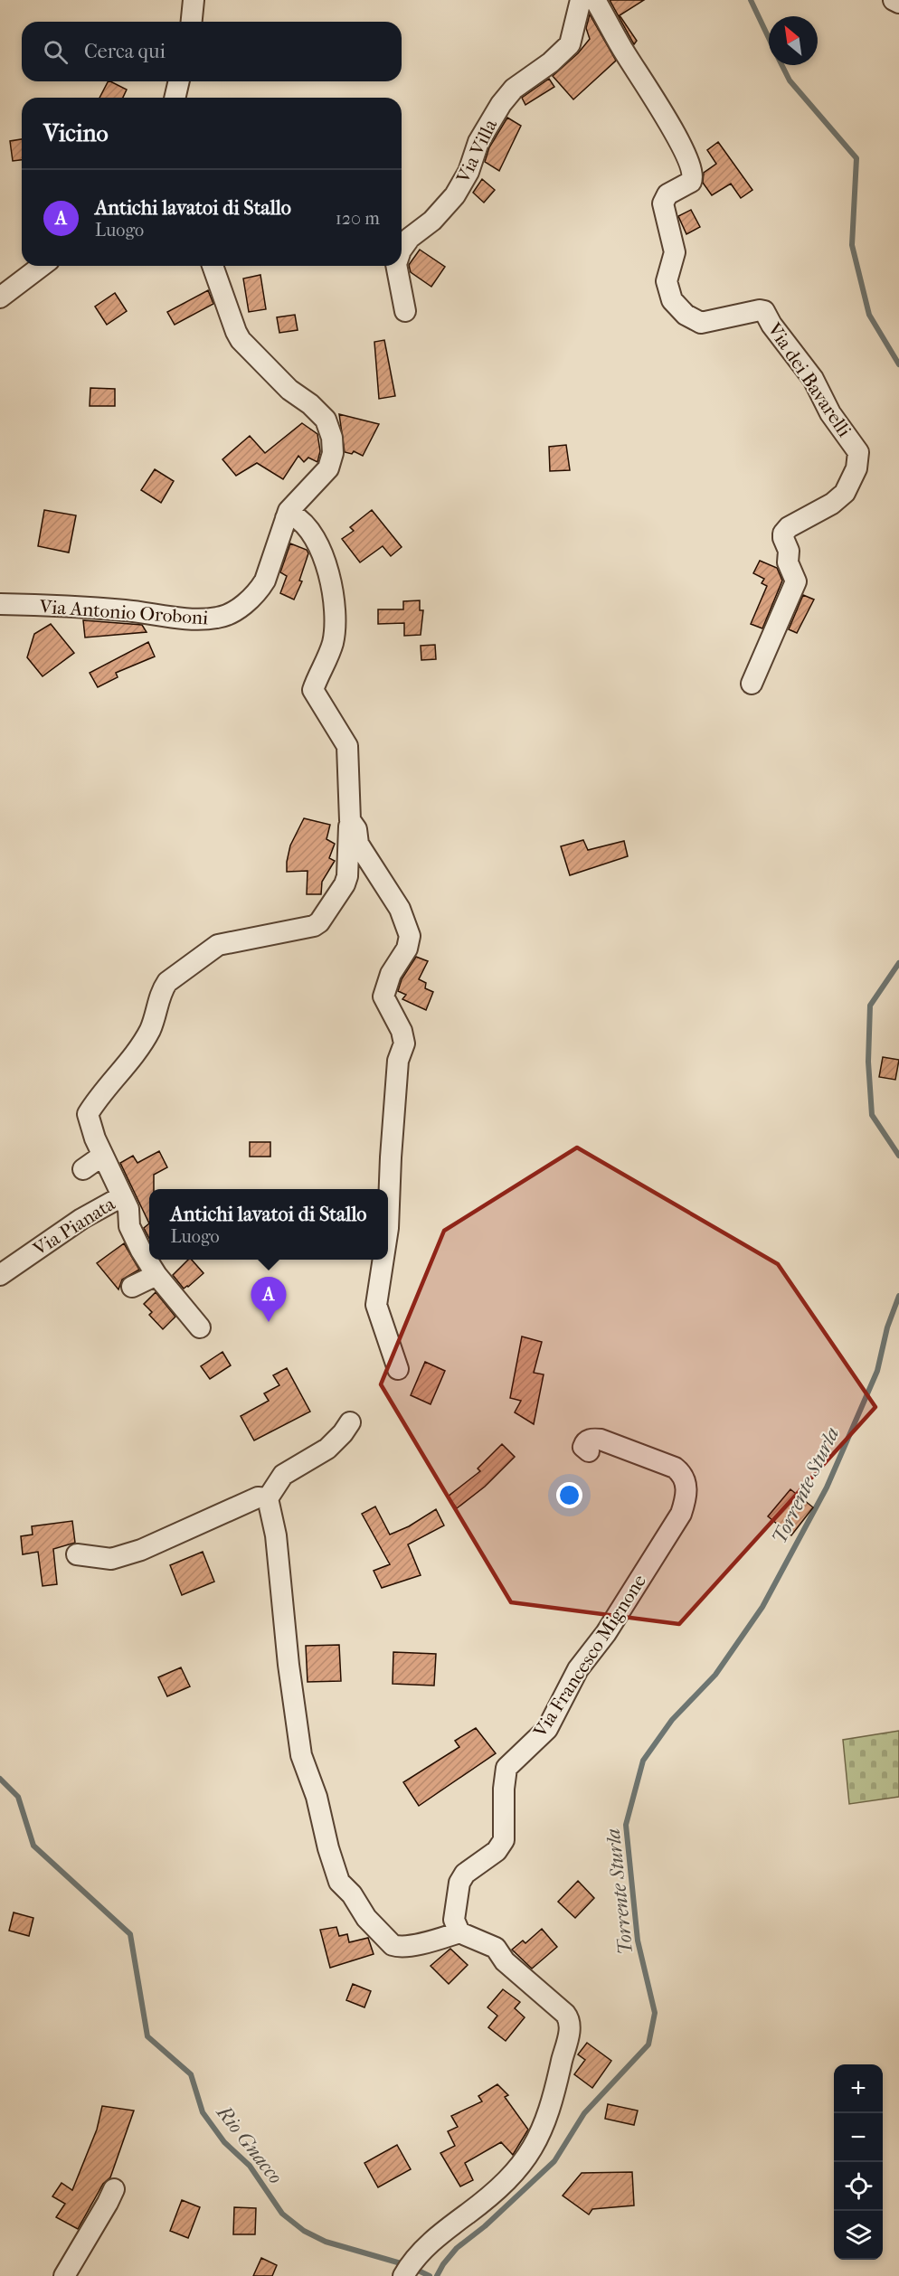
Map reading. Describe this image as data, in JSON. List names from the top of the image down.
{
  "streets": {
    "street": [
      "Via Villa",
      "Via dei Bavarelli",
      "Via Antonio Oroboni",
      "Via Pianata",
      "Via Francesco Mignone"
    ]
  },
  "water": ["Torrente Sturla", "Rio Gnacco"],
  "north": "top left",
  "page": {
    "search": "Cerca qui",
    "heading": "Vicino",
    "list": [
      {
        "mark": "A",
        "name": "Antichi lavatoi di Stallo",
        "note": "Luogo",
        "value": "120 m"
      }
    ],
    "popup": ["Antichi lavatoi di Stallo", "Luogo"],
    "pins": "A",
    "map_buttons": ["+", "−"]
  }
}
